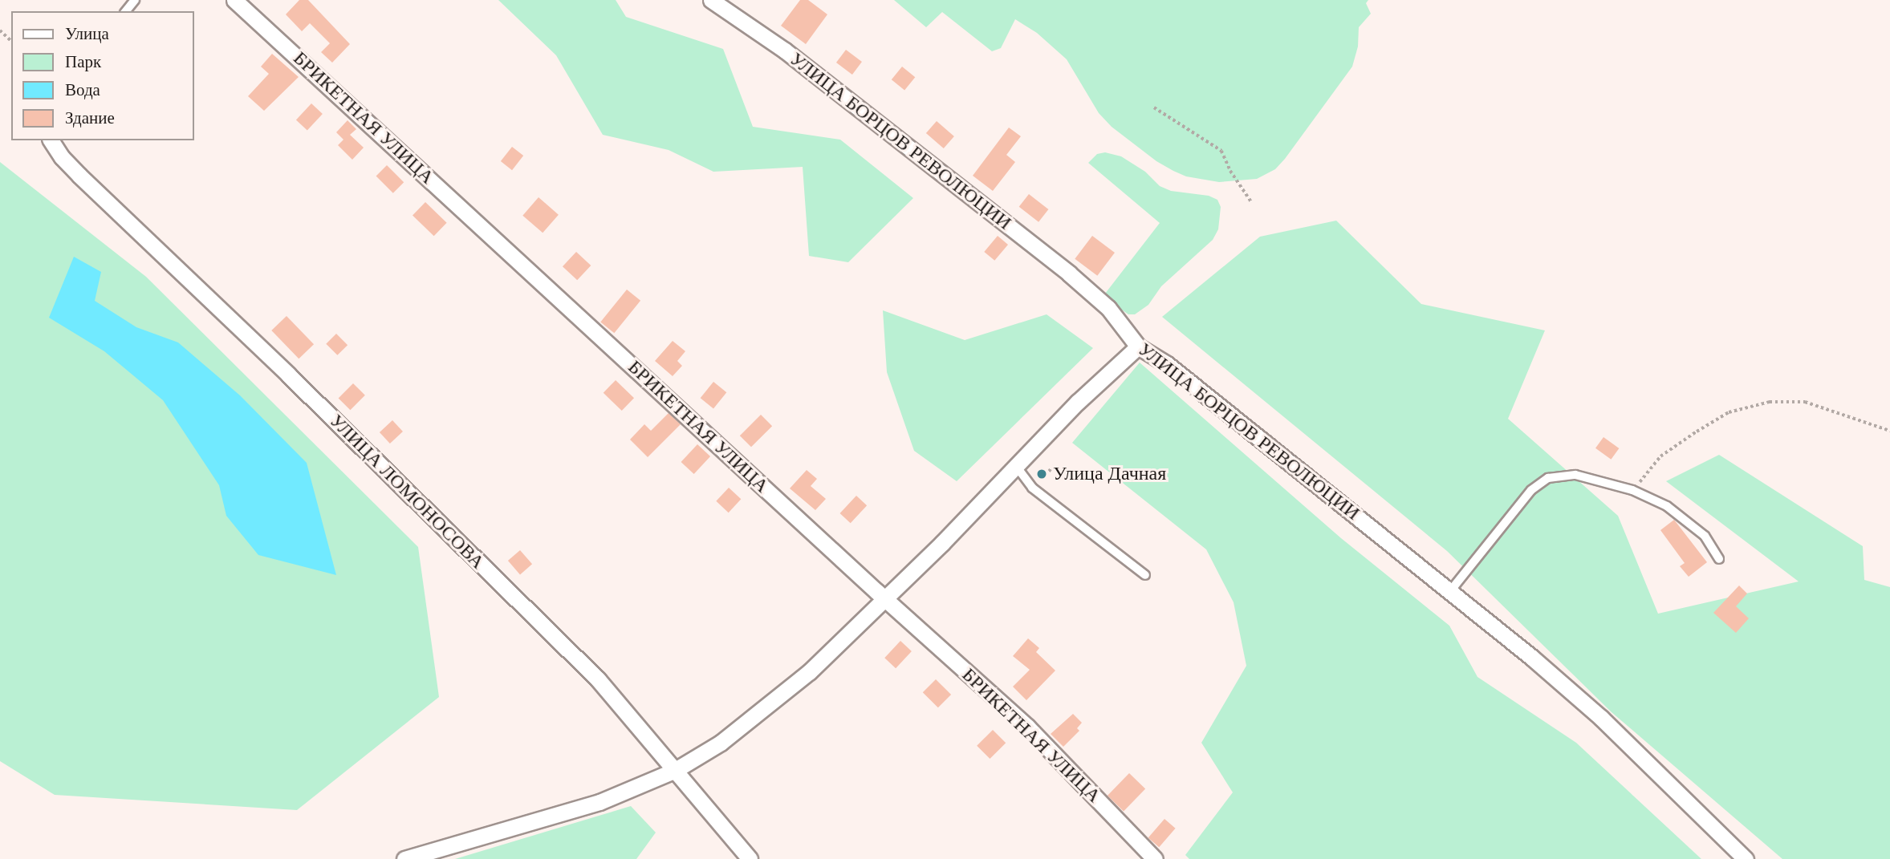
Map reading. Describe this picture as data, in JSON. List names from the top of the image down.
{
  "streets": {
    "street": ["БРИКЕТНАЯ УЛИЦА", "УЛИЦА БОРЦОВ РЕВОЛЮЦИИ", "УЛИЦА ЛОМОНОСОВА"]
  },
  "places": ["Улица Дачная"],
  "legend": [
    "Улица",
    "Парк",
    "Вода",
    "Здание"
  ]
}
